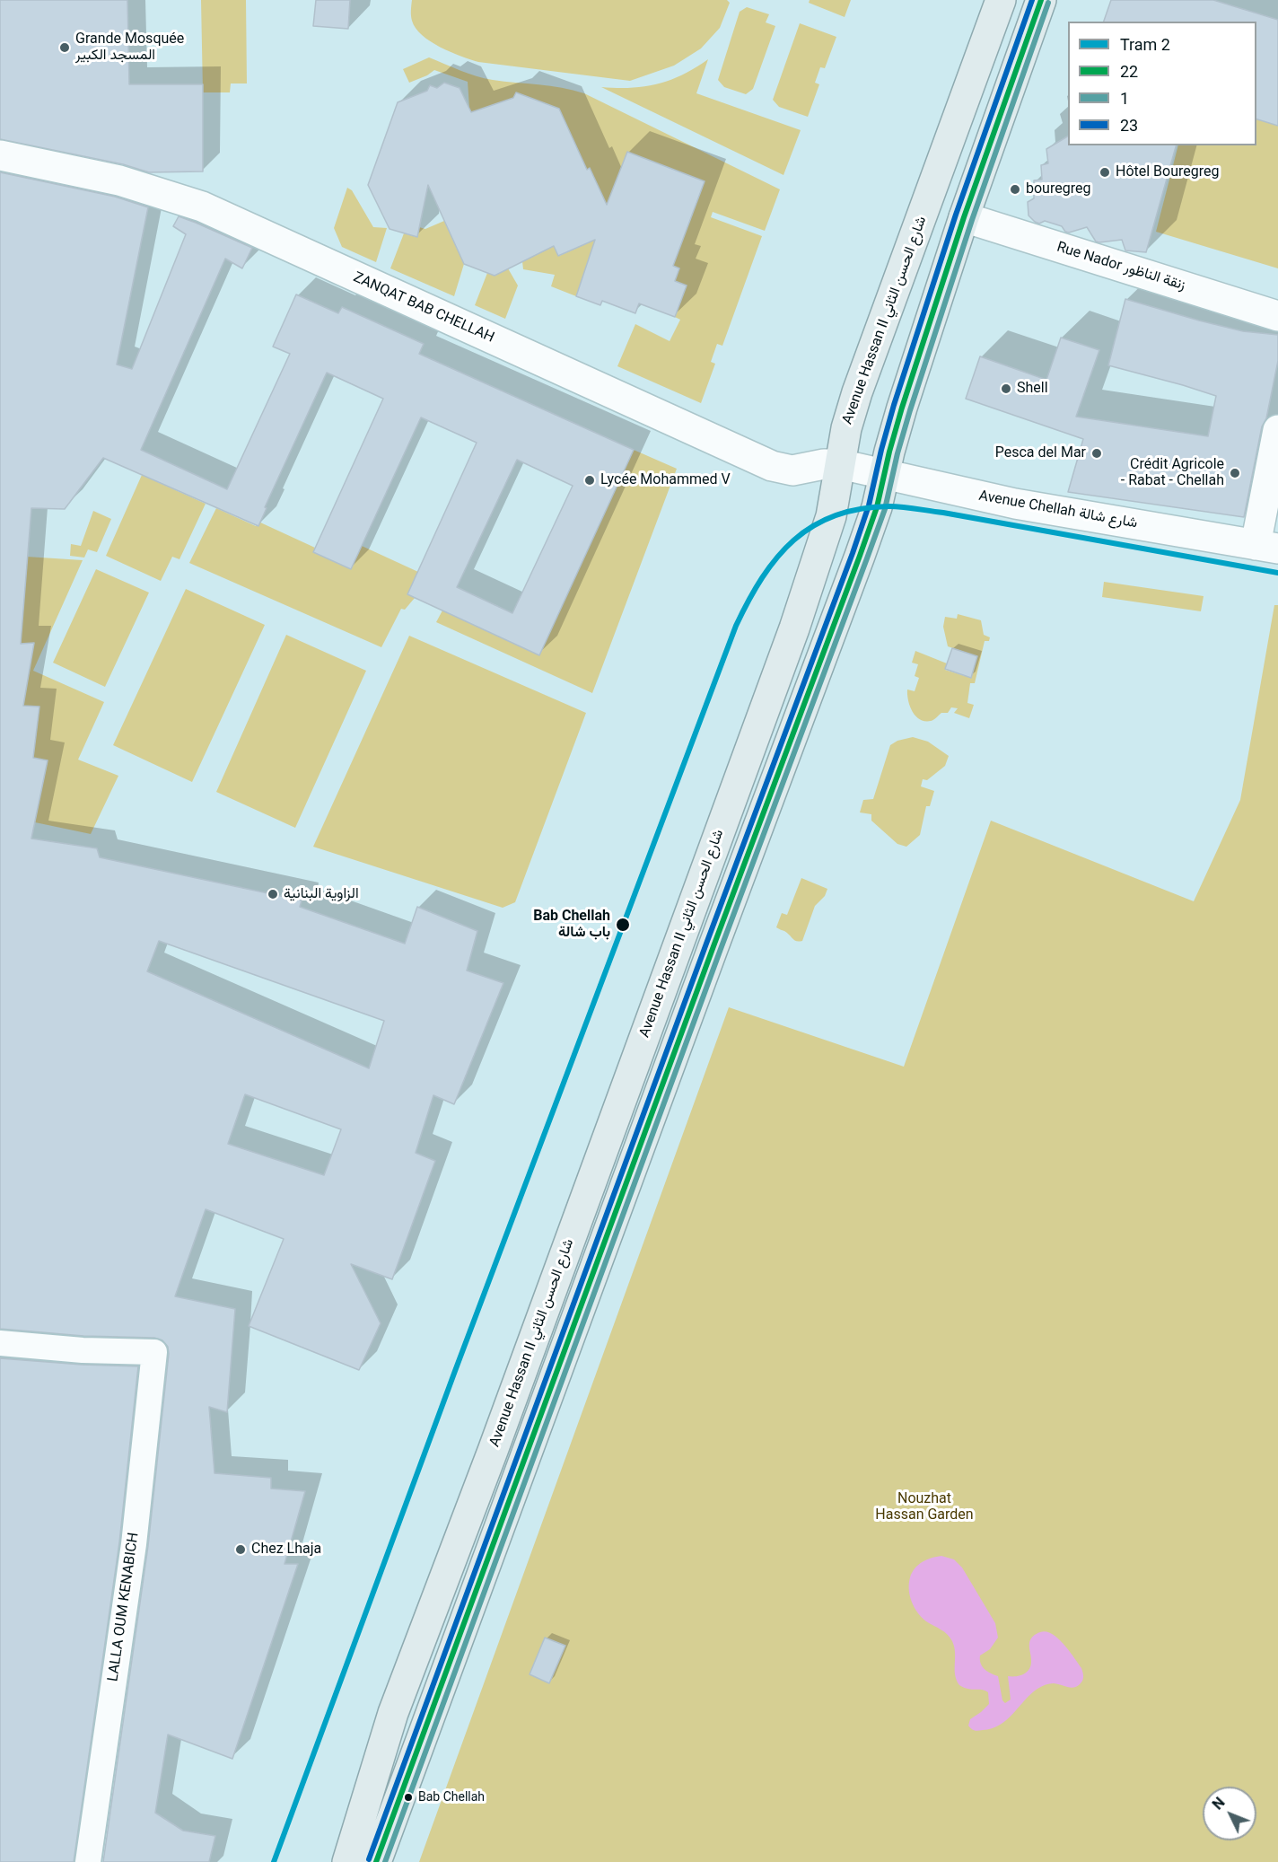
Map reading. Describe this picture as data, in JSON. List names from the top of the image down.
{
  "streets": {
    "main road": ["Avenue Hassan II شارع الحسن الثاني"],
    "street": [
      "Rue Nador زنقة الناظور",
      "ZANQAT BAB CHELLAH",
      "Avenue Chellah شارع شالة",
      "LALLA OUM KENABICH"
    ]
  },
  "crossings": [
    ["ZANQAT BAB CHELLAH", "Avenue Hassan II شارع الحسن الثاني"],
    ["ZANQAT BAB CHELLAH", "Avenue Chellah شارع شالة"],
    ["Avenue Hassan II شارع الحسن الثاني", "Avenue Chellah شارع شالة"]
  ],
  "parks": ["Nouzhat Hassan Garden"],
  "places": [
    "Grande Mosquée المسجد الكبير",
    "Hôtel Bouregreg",
    "bouregreg",
    "Shell",
    "Pesca del Mar",
    "Crédit Agricole - Rabat - Chellah",
    "Lycée Mohammed V",
    "الزاوية البنانية",
    "Bab Chellah باب شالة",
    "Chez Lhaja",
    "Bab Chellah"
  ],
  "lines": [
    "transit line 22",
    "transit line 23",
    "transit line 1",
    "tram line 2"
  ],
  "legend": [
    "Tram 2",
    "22",
    "1",
    "23"
  ],
  "north": "top left"
}
